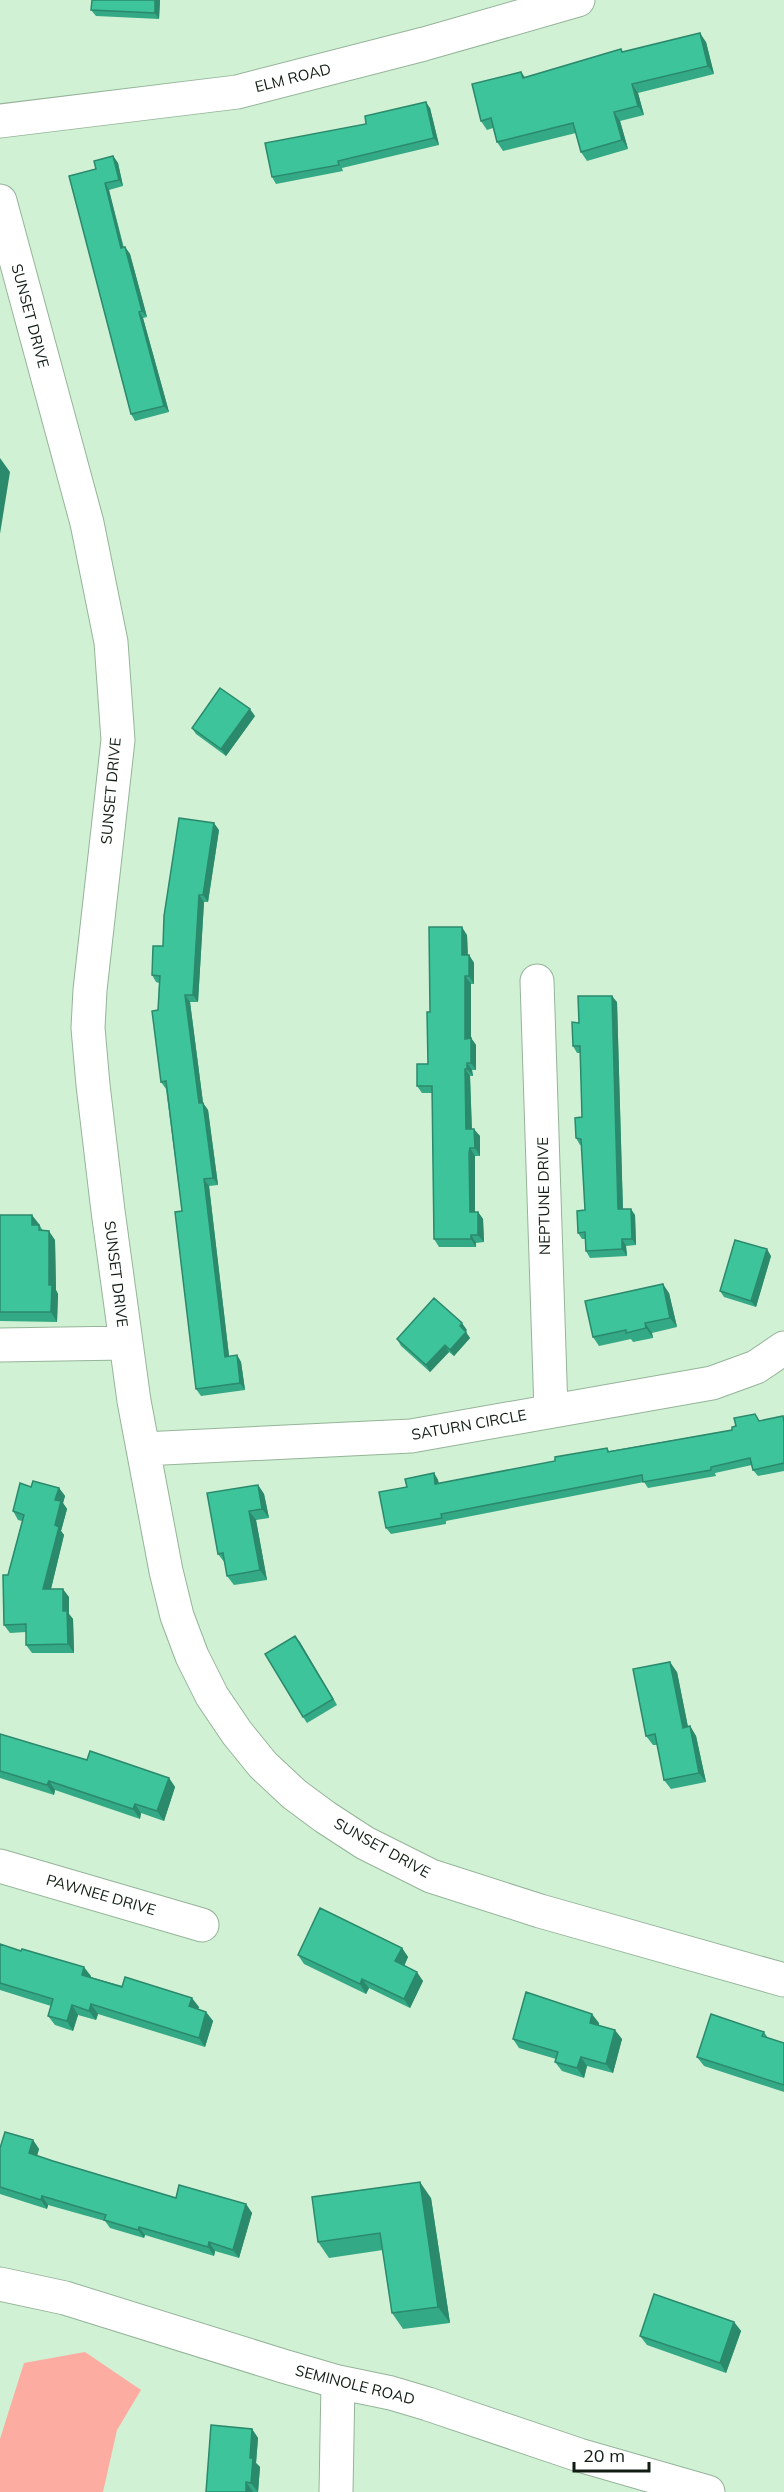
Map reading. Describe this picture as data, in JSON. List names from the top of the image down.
{
  "streets": {
    "street": [
      "ELM ROAD",
      "SUNSET DRIVE",
      "NEPTUNE DRIVE",
      "SATURN CIRCLE",
      "PAWNEE DRIVE",
      "SEMINOLE ROAD"
    ]
  },
  "crossings": [
    ["SUNSET DRIVE", "SATURN CIRCLE"],
    ["NEPTUNE DRIVE", "SATURN CIRCLE"]
  ],
  "scale_bar": "20 m"
}
